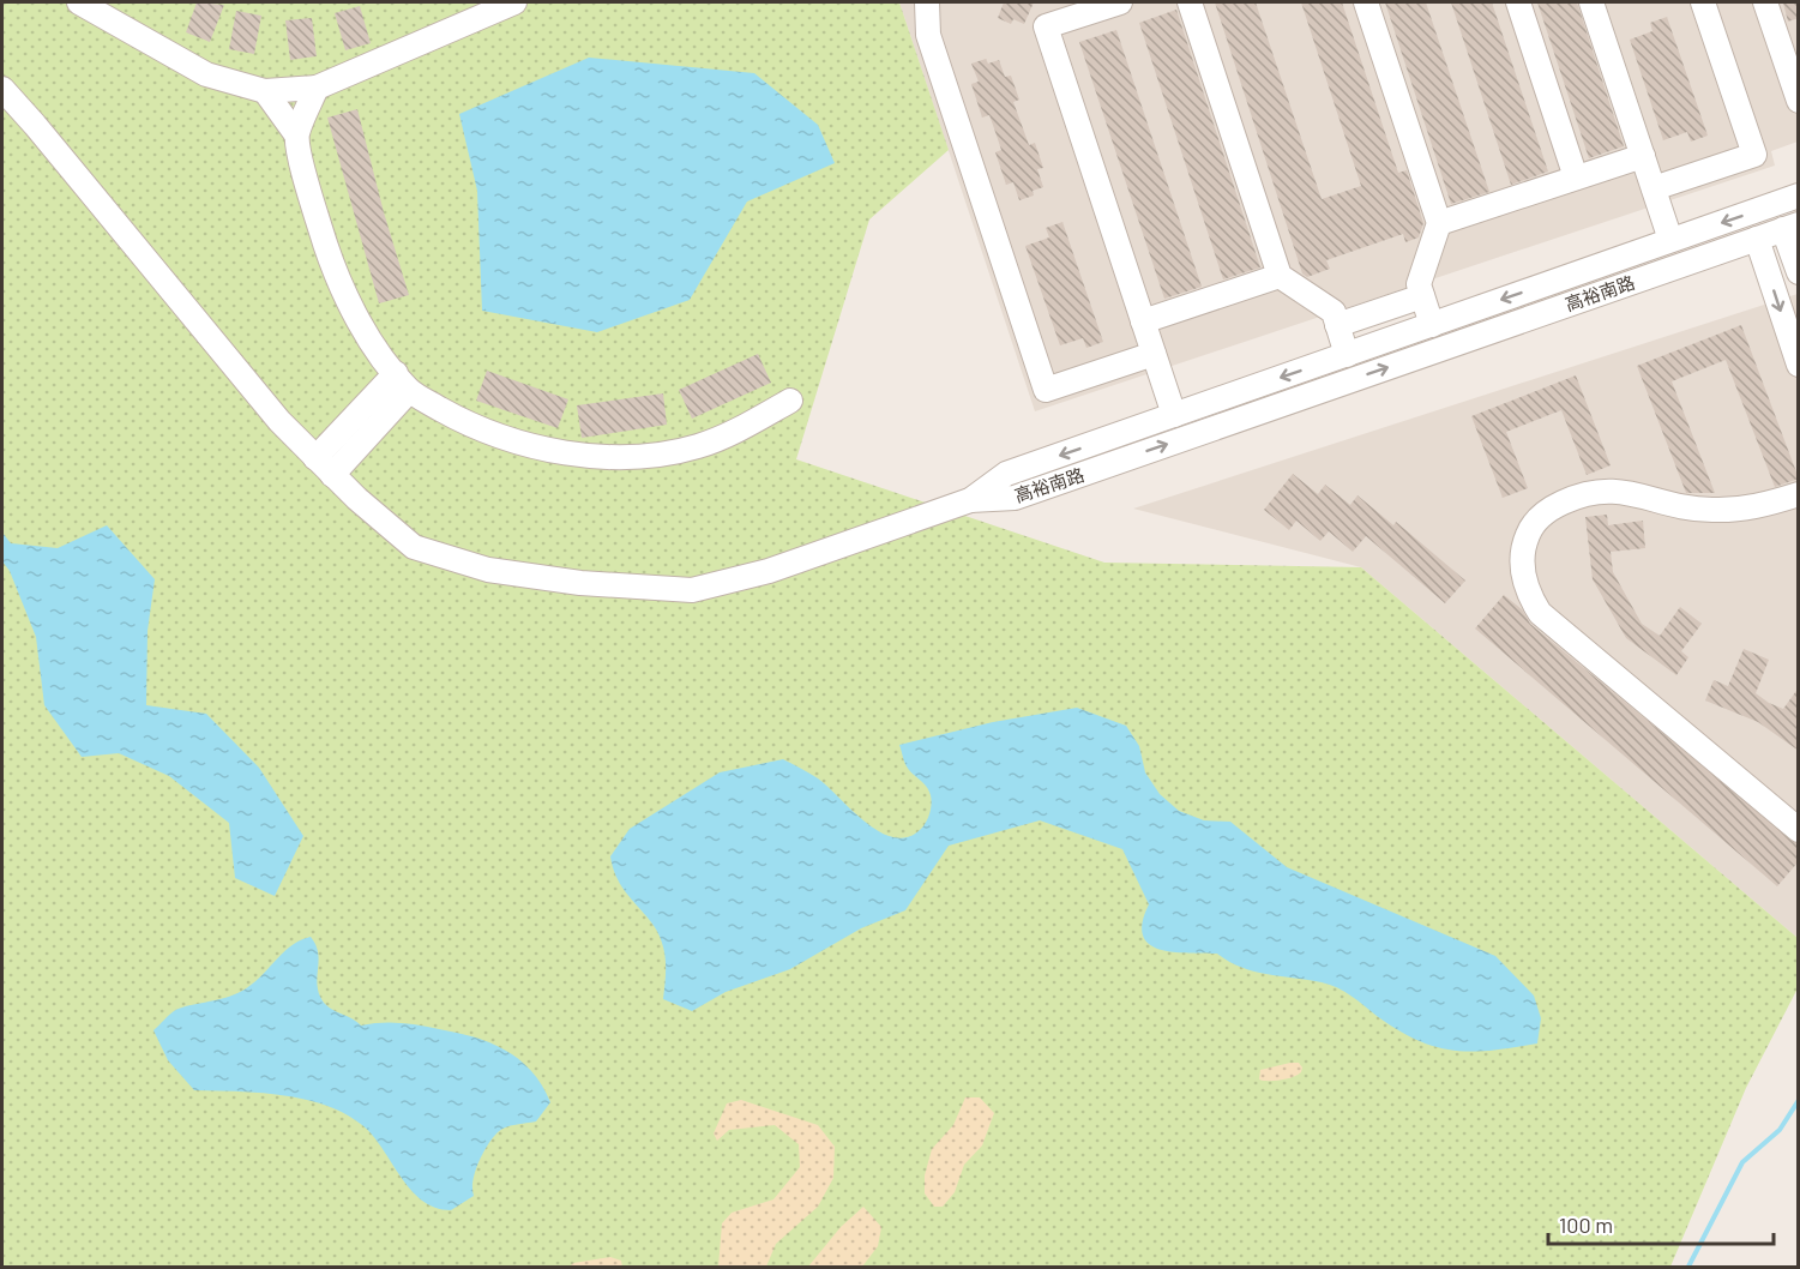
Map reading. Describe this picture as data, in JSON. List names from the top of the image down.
{
  "streets": {
    "street": ["高裕南路"]
  },
  "scale_bar": "100 m"
}
